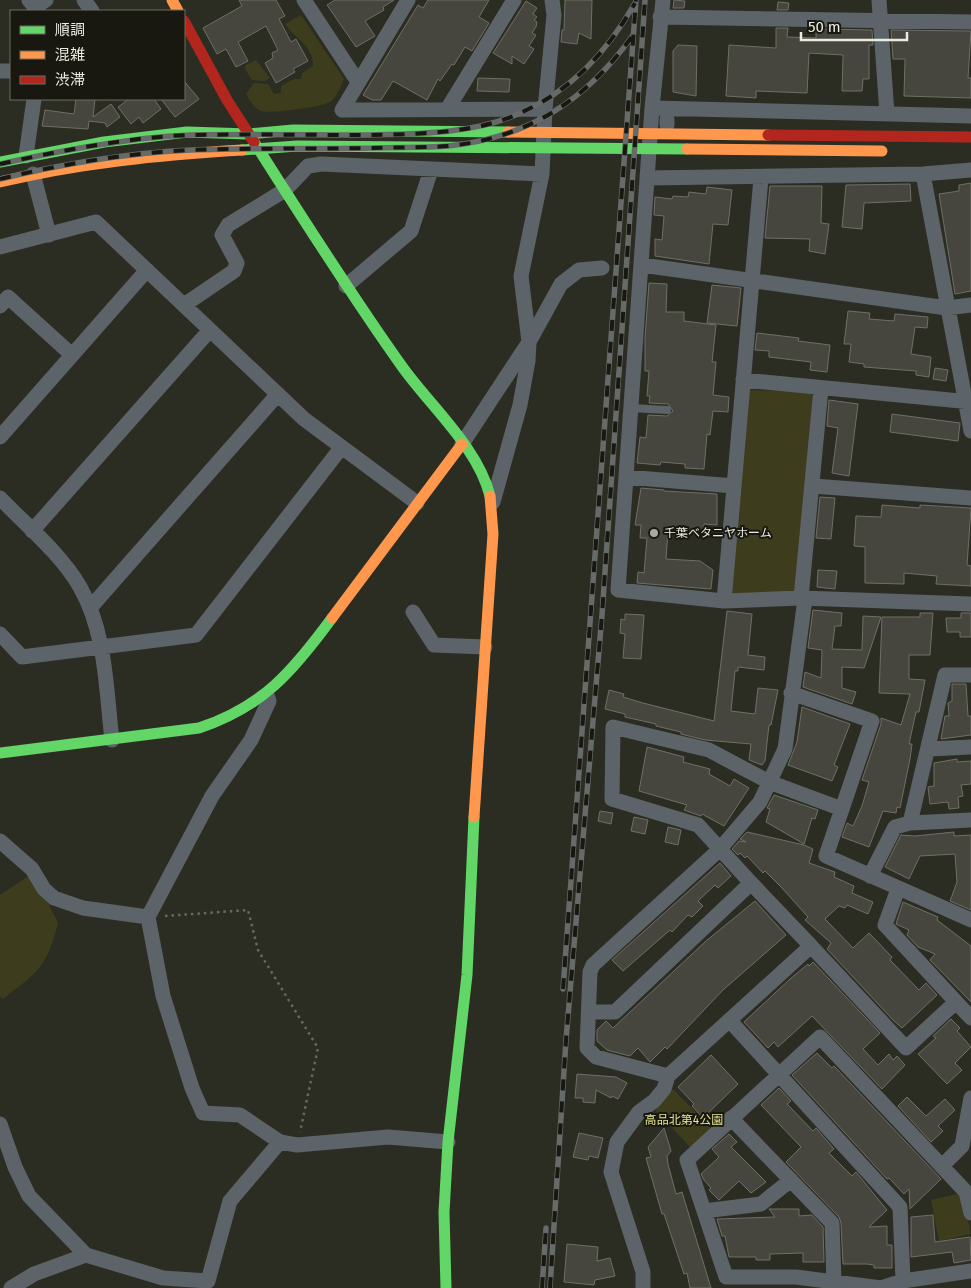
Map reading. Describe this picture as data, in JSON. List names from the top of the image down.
{
  "parks": ["高品北第4公園"],
  "places": ["千葉ベタニヤホーム"],
  "legend": ["順調", "混雑", "渋滞"],
  "scale_bar": "50 m"
}
